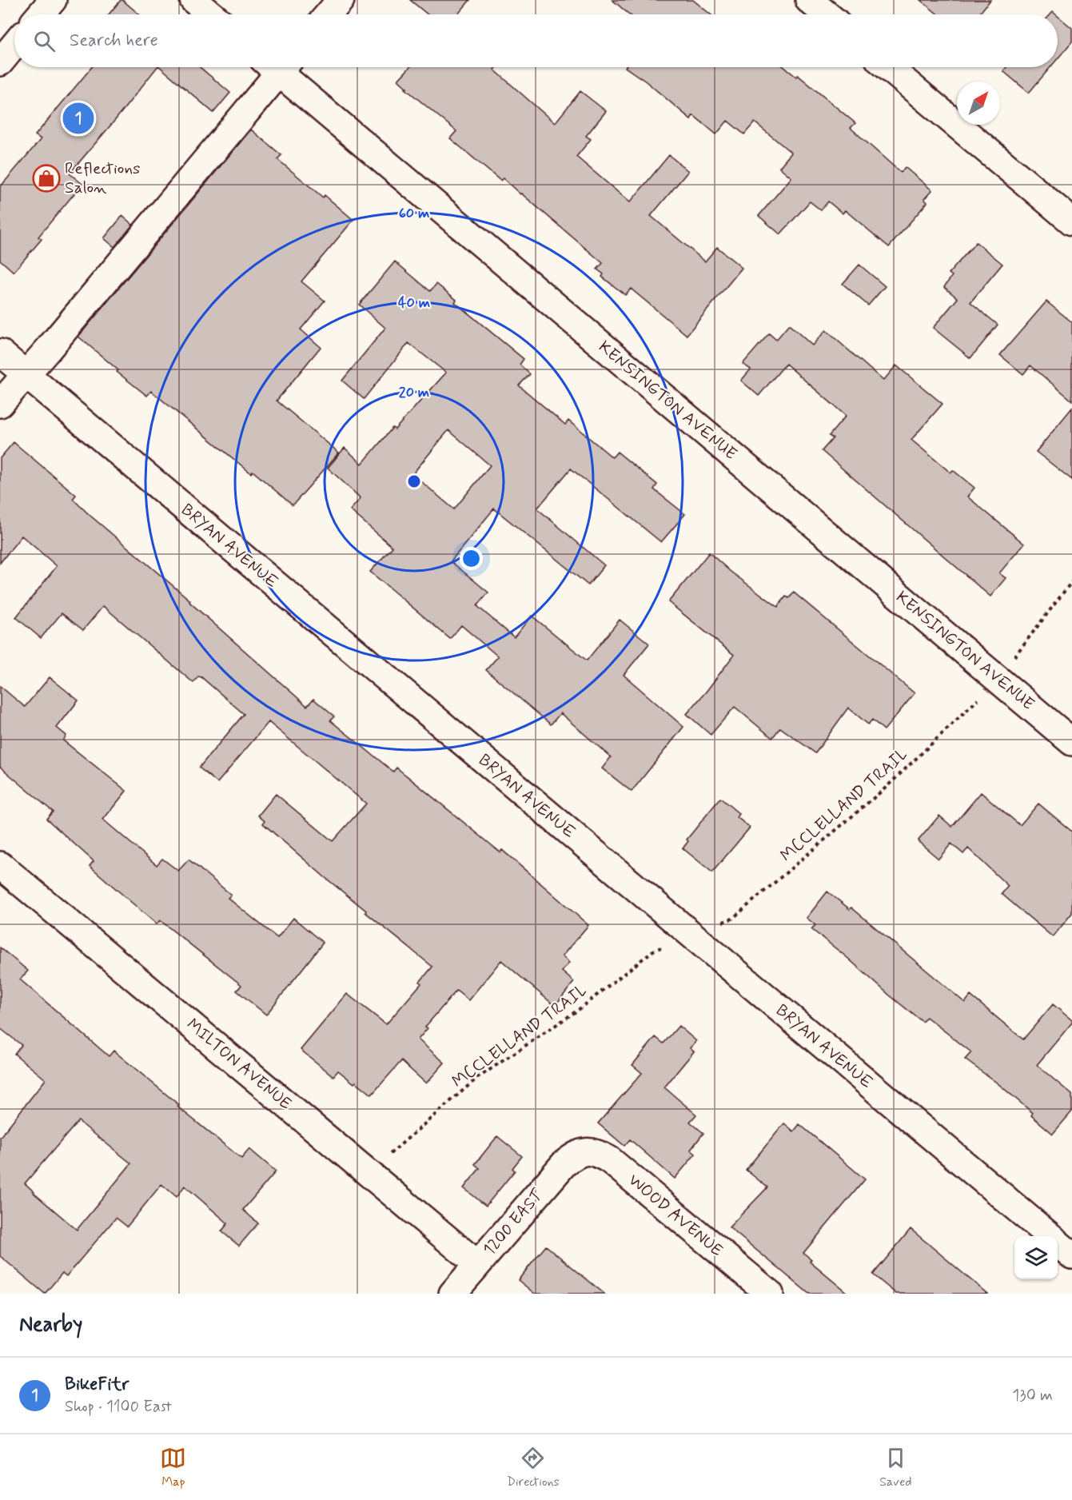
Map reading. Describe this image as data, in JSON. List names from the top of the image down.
{
  "streets": {
    "street": [
      "KENSINGTON AVENUE",
      "BRYAN AVENUE",
      "MILTON AVENUE",
      "WOOD AVENUE",
      "1200 EAST"
    ],
    "path": ["MCCLELLAND TRAIL"]
  },
  "crossings": [
    ["MILTON AVENUE", "1200 EAST"],
    ["WOOD AVENUE", "1200 EAST"]
  ],
  "places": {
    "shop": ["Reflections Salon"]
  },
  "north": "top right",
  "page": {
    "search": "Search here",
    "pins": "1",
    "heading": "Nearby",
    "list": [
      {
        "mark": "1",
        "name": "BikeFitr",
        "note": "Shop · 1100 East",
        "value": "130 m"
      }
    ],
    "nav": ["Map", "Directions", "Saved"]
  },
  "rings": ["60 m", "40 m", "20 m"]
}
